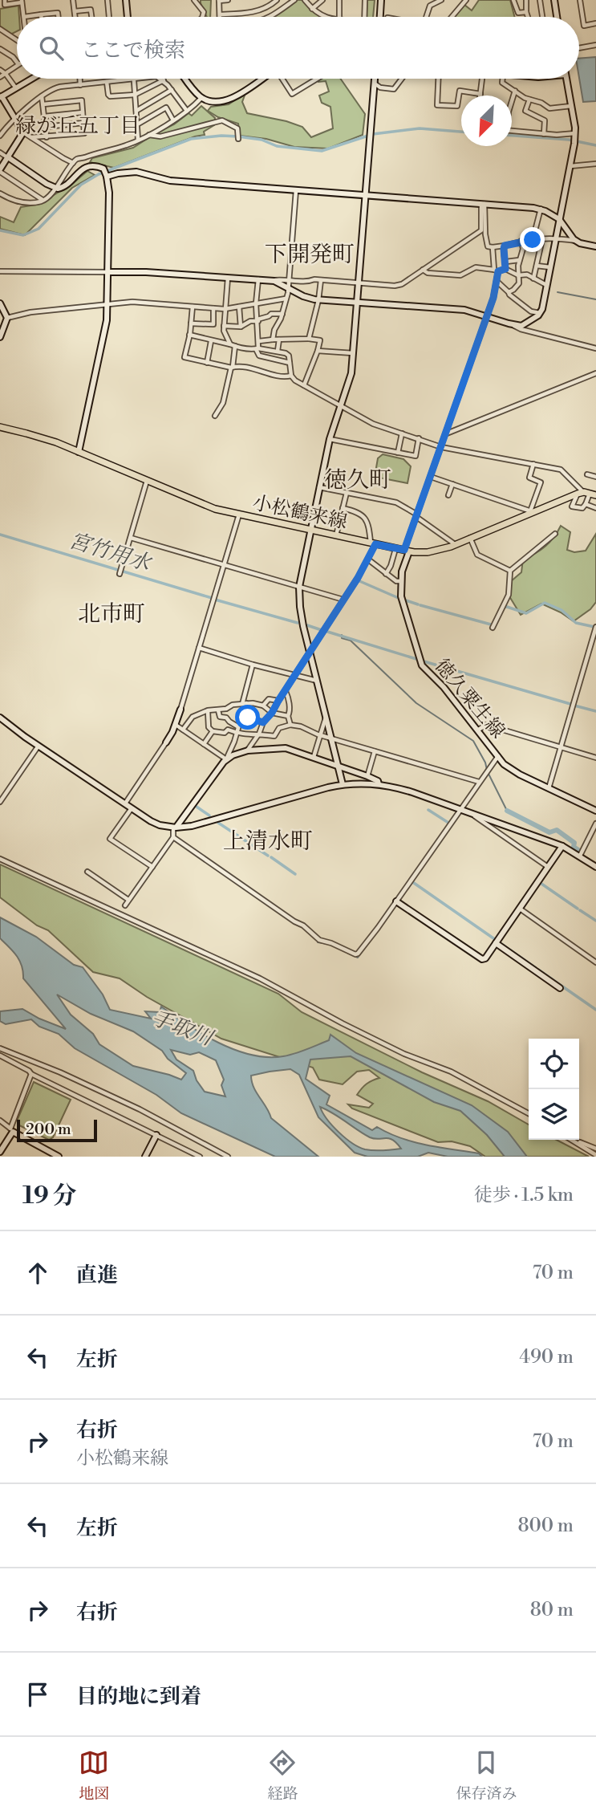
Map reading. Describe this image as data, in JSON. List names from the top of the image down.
{
  "streets": {
    "main road": ["小松鶴来線"],
    "street": ["徳久粟生線"]
  },
  "crossings": [
    ["小松鶴来線", "徳久粟生線"]
  ],
  "districts": [
    "緑が丘五丁目",
    "下開発町",
    "徳久町",
    "北市町",
    "上清水町"
  ],
  "water": ["宮竹用水", "手取川"],
  "scale_bar": "200 m",
  "north": "bottom left",
  "page": {
    "search": "ここで検索",
    "scale": "200 m",
    "heading": ["19 分", "徒歩 · 1.5 km"],
    "list": [
      ["直進", "70 m"],
      ["左折", "490 m"],
      ["右折", "小松鶴来線", "70 m"],
      ["左折", "800 m"],
      ["右折", "80 m"],
      "目的地に到着"
    ],
    "nav": ["地図", "経路", "保存済み"]
  }
}
